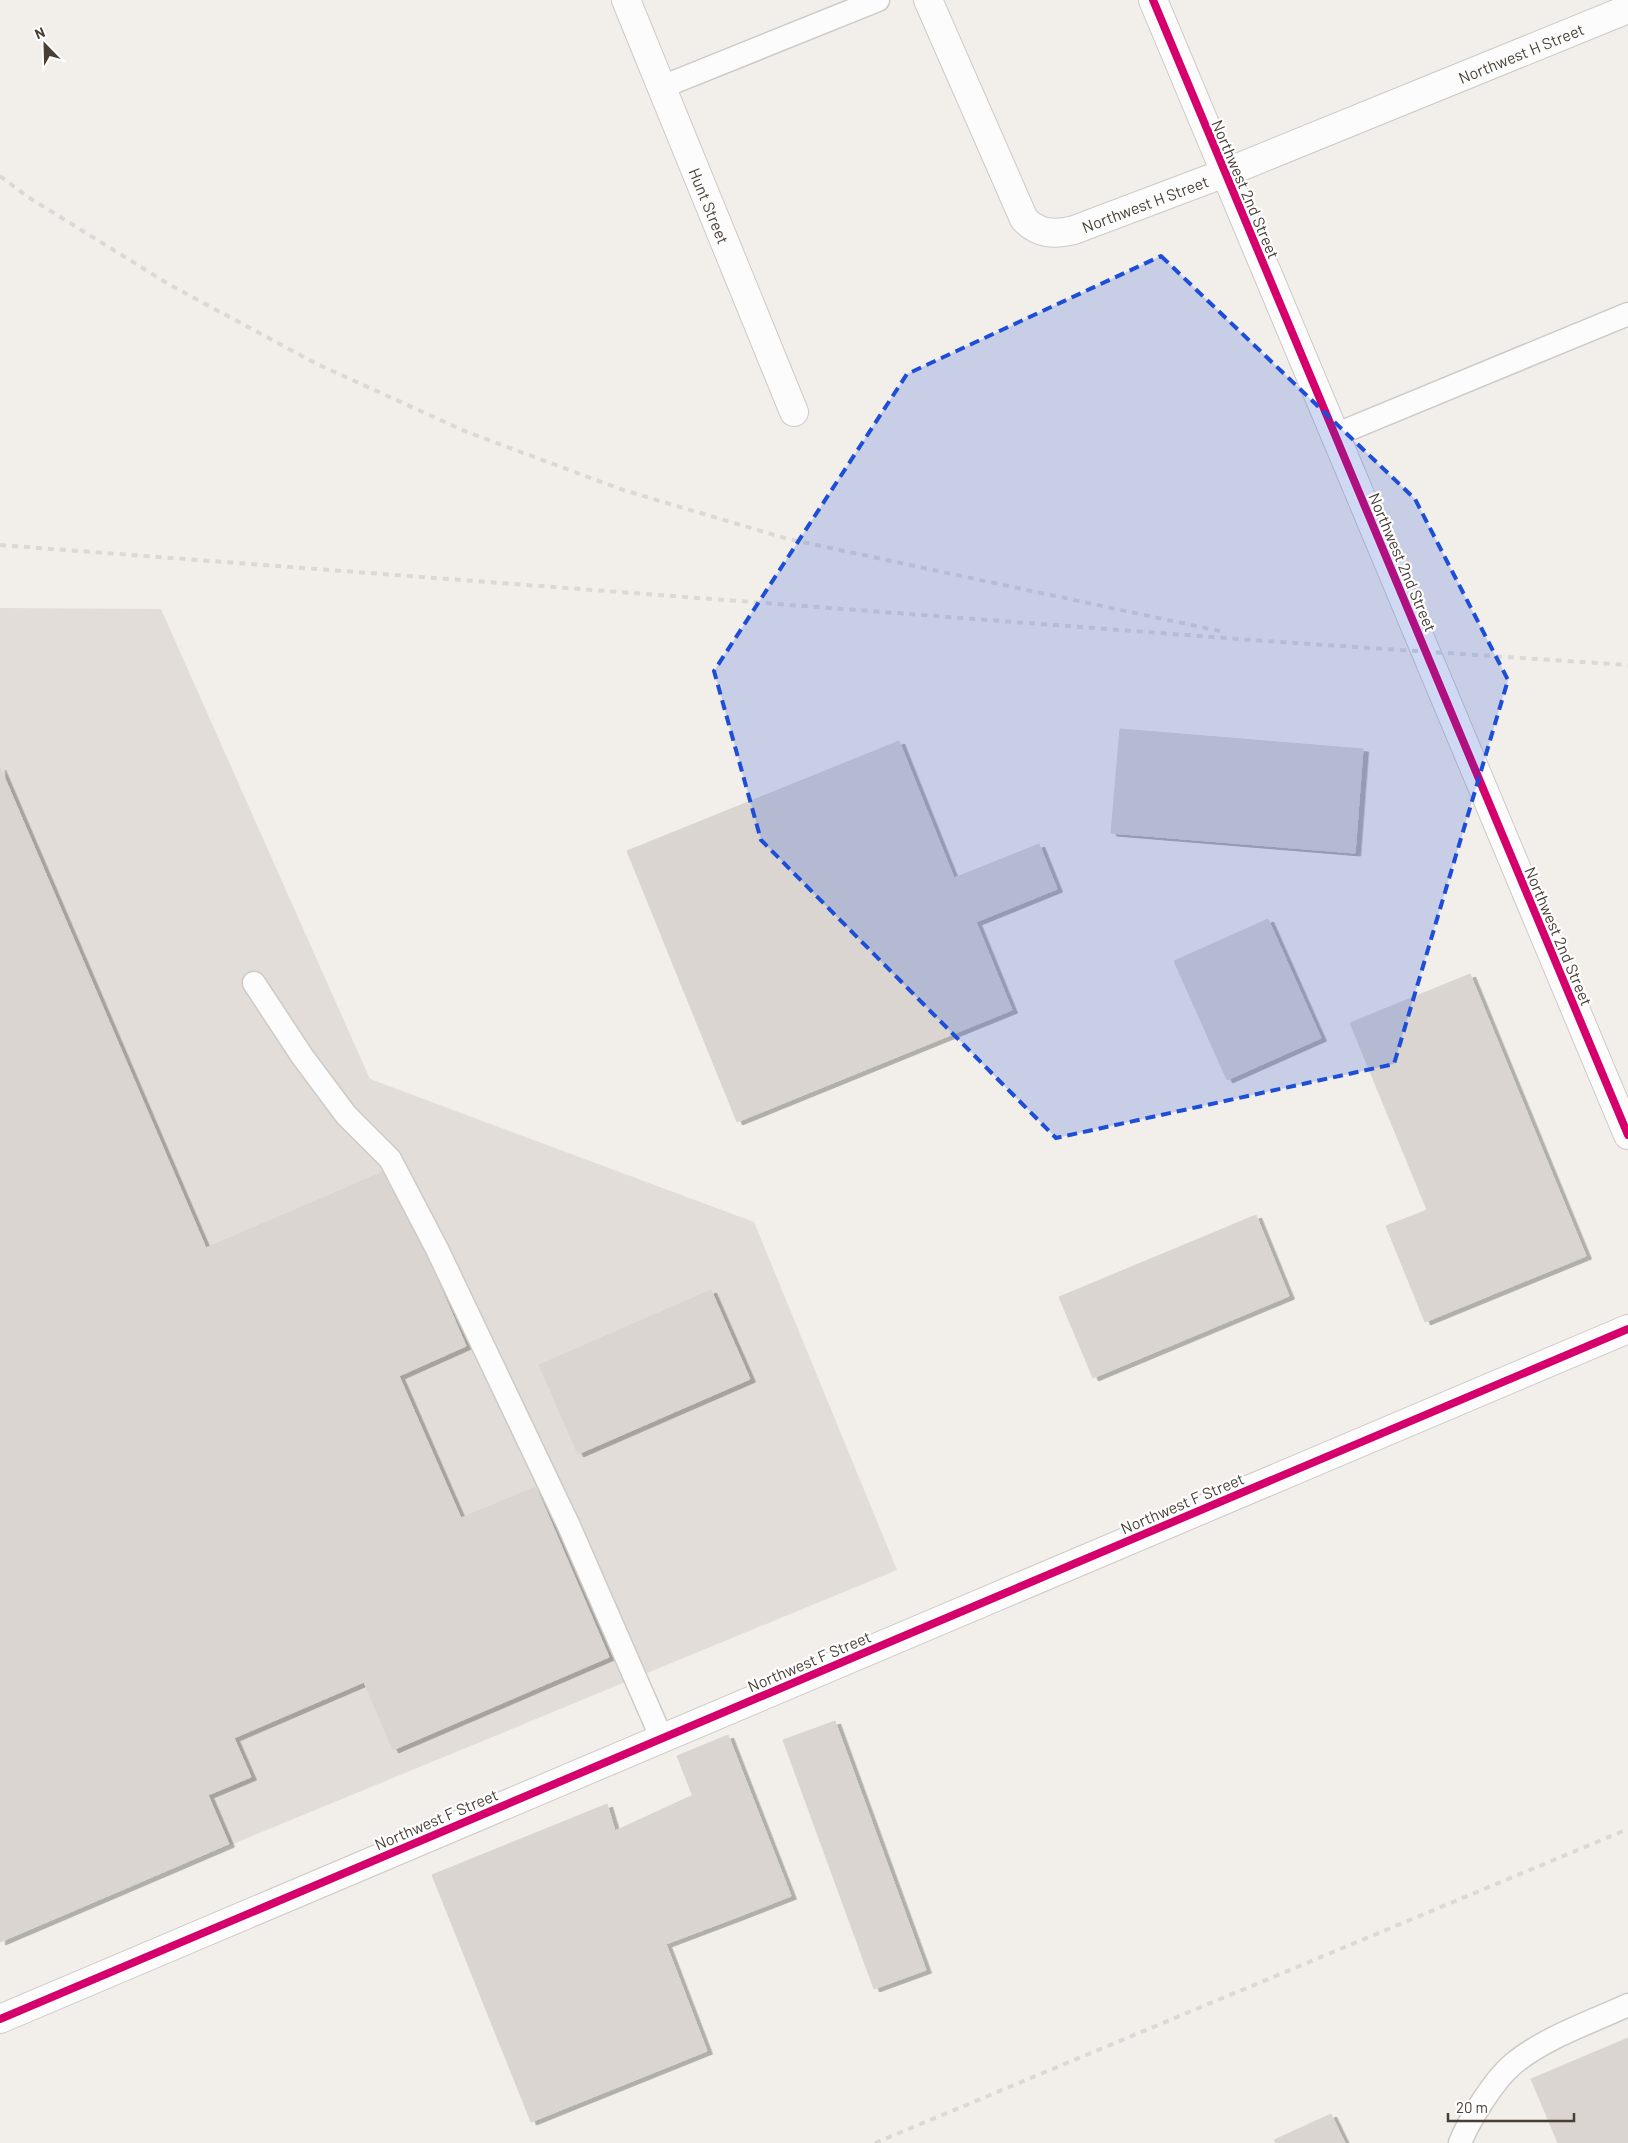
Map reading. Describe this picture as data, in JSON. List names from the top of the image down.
{
  "streets": {
    "street": [
      "Northwest H Street",
      "Northwest 2nd Street",
      "Hunt Street",
      "Northwest F Street"
    ]
  },
  "crossings": [
    ["Northwest H Street", "Northwest 2nd Street"]
  ],
  "scale_bar": "20 m",
  "north": "top left"
}
